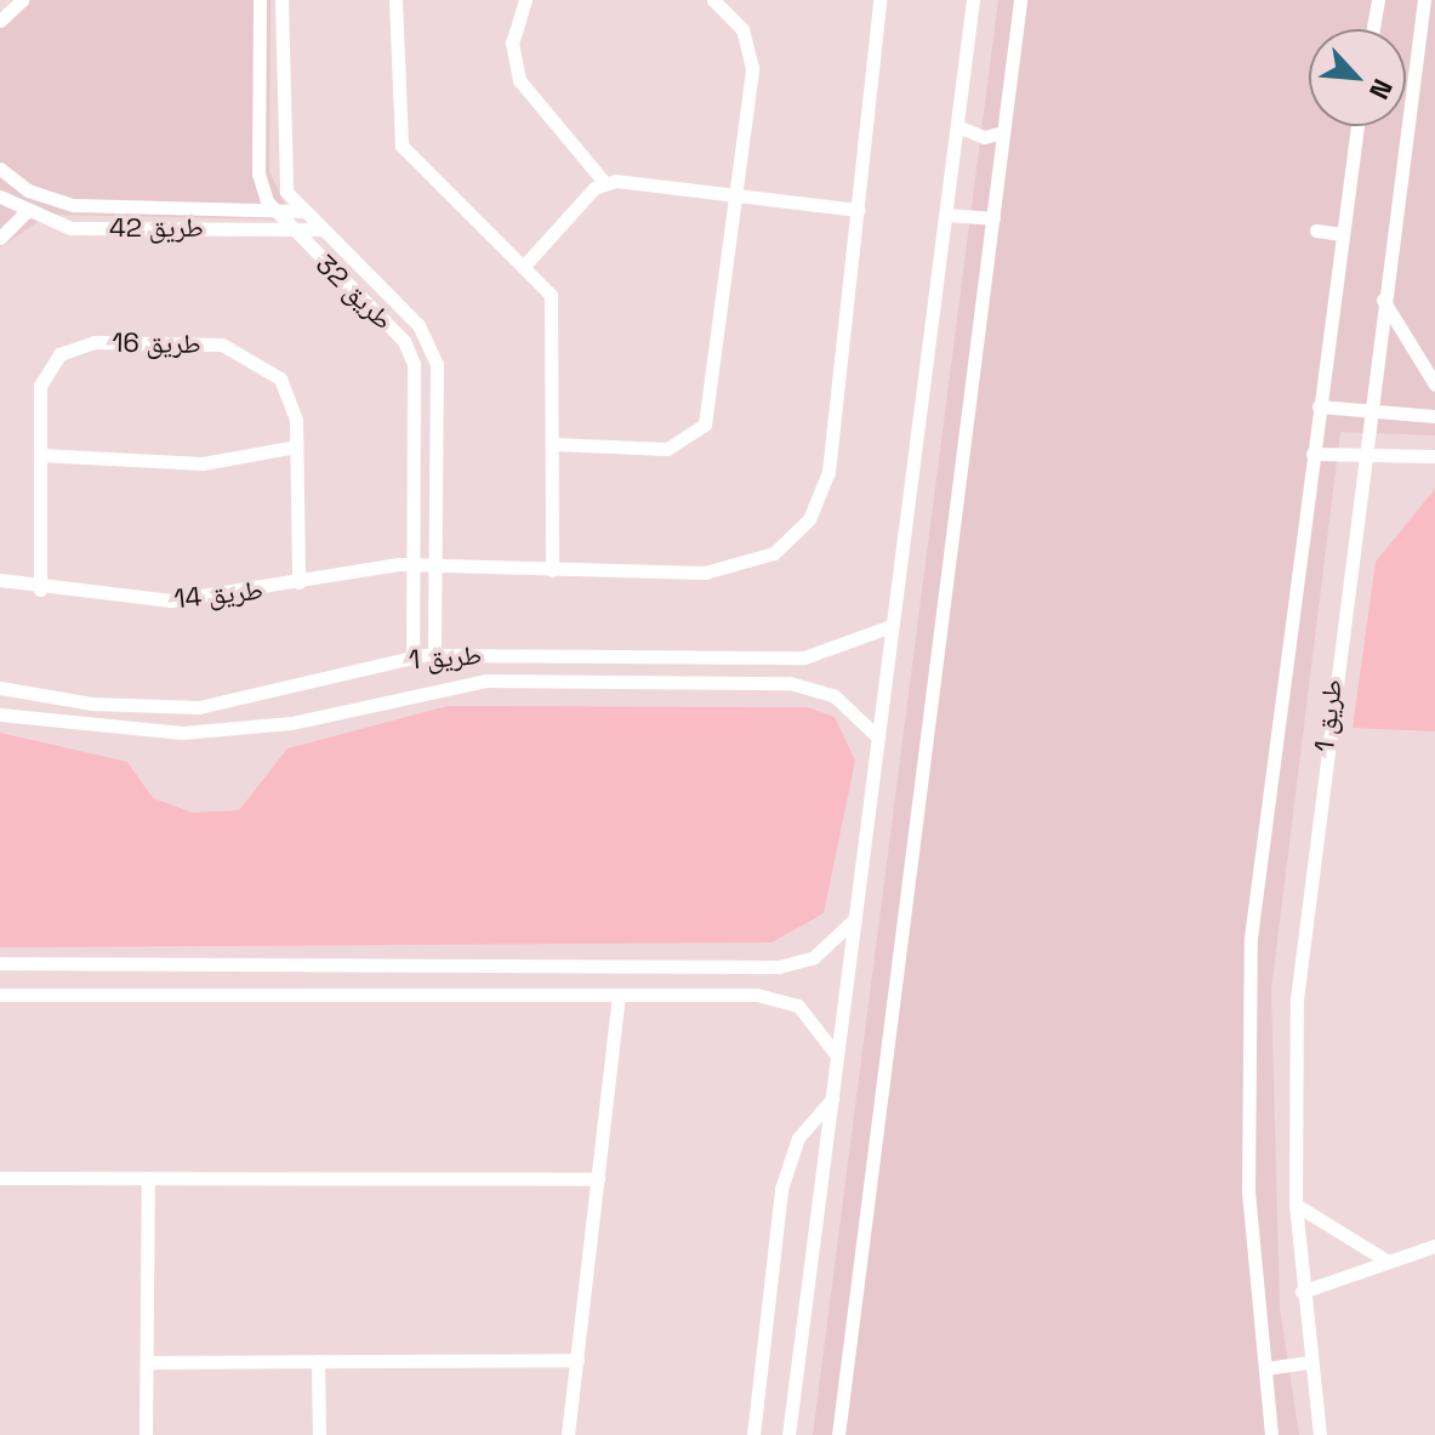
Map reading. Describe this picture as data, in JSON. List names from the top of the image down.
{
  "streets": {
    "street": [
      "طريق 42",
      "طريق 32",
      "طريق 16",
      "طريق 14",
      "طريق 1"
    ]
  },
  "crossings": [
    ["طريق 42", "طريق 32"],
    ["طريق 32", "طريق 14"],
    ["طريق 32", "طريق 1"],
    ["طريق 16", "طريق 14"]
  ],
  "north": "bottom right"
}
